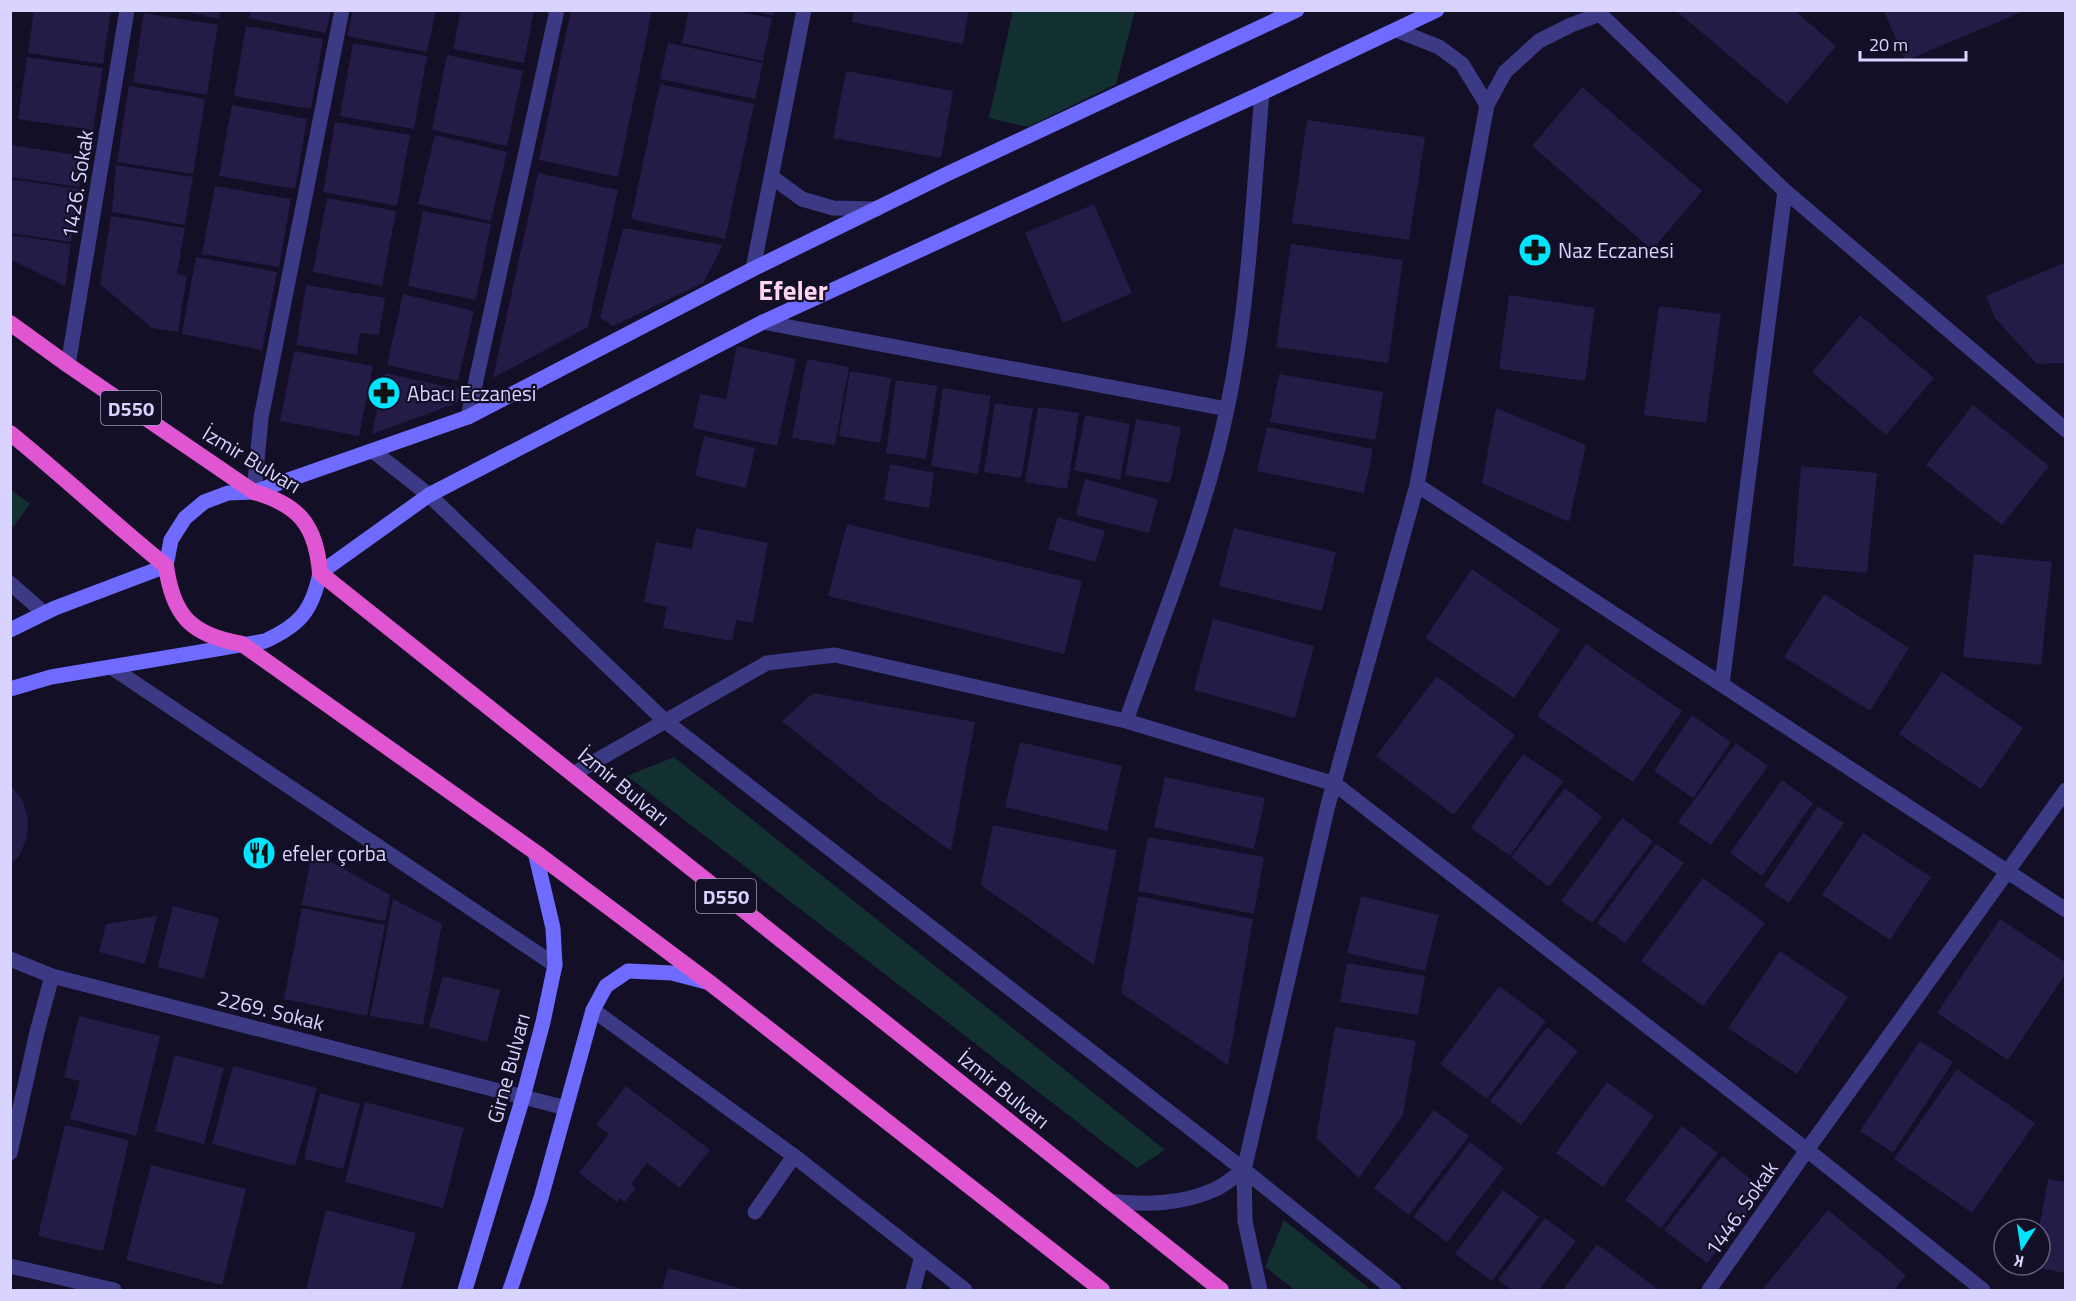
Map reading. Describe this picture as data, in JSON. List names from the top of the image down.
{
  "streets": {
    "highway": ["D550", "İzmir Bulvarı"],
    "main road": ["Girne Bulvarı"],
    "street": ["1426. Sokak", "2269. Sokak", "1446. Sokak"]
  },
  "crossings": [
    ["1426. Sokak", "İzmir Bulvarı"],
    ["2269. Sokak", "Girne Bulvarı"]
  ],
  "districts": ["Efeler"],
  "places": {
    "pharmacy": ["Naz Eczanesi", "Abacı Eczanesi"],
    "restaurant": ["efeler çorba"]
  },
  "scale_bar": "20 m",
  "north": "bottom"
}
